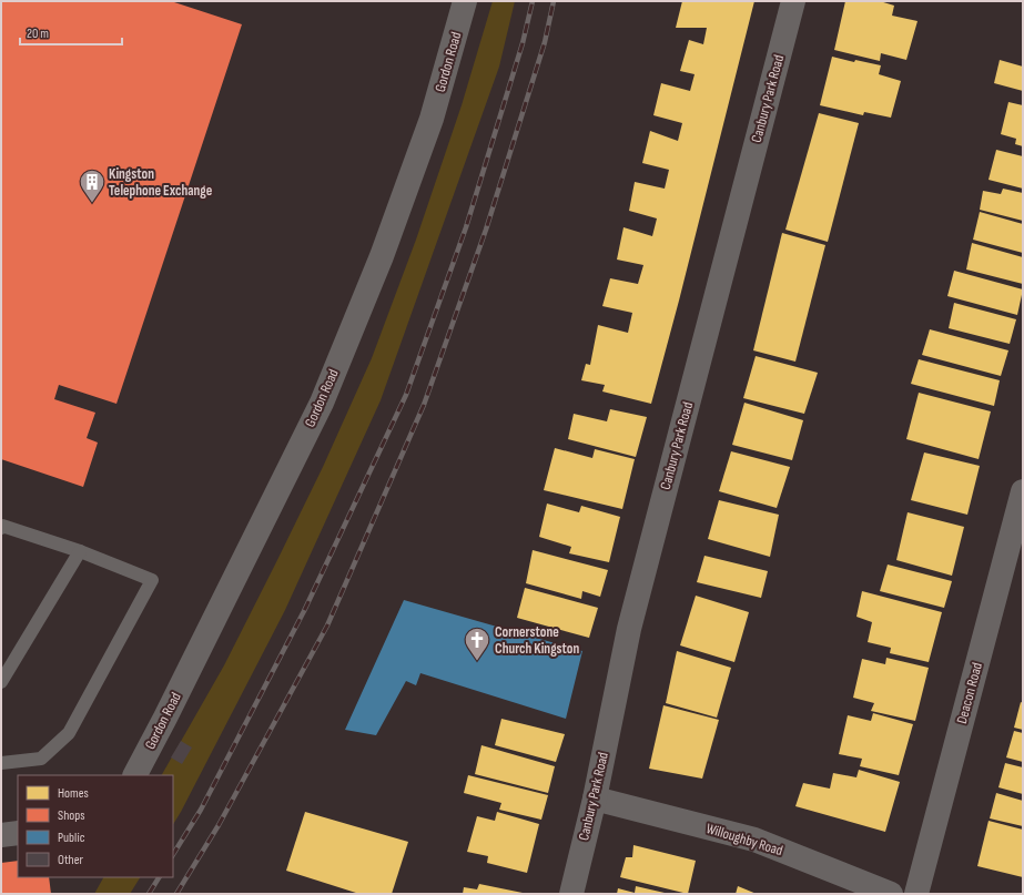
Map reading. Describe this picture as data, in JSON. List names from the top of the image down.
{
  "streets": {
    "street": [
      "Gordon Road",
      "Canbury Park Road",
      "Deacon Road",
      "Willoughby Road"
    ]
  },
  "crossings": [
    ["Canbury Park Road", "Willoughby Road"]
  ],
  "places": {
    "building": ["Kingston Telephone Exchange"],
    "church": ["Cornerstone Church Kingston"]
  },
  "legend": [
    "Homes",
    "Shops",
    "Public",
    "Other"
  ],
  "scale_bar": "20 m"
}
